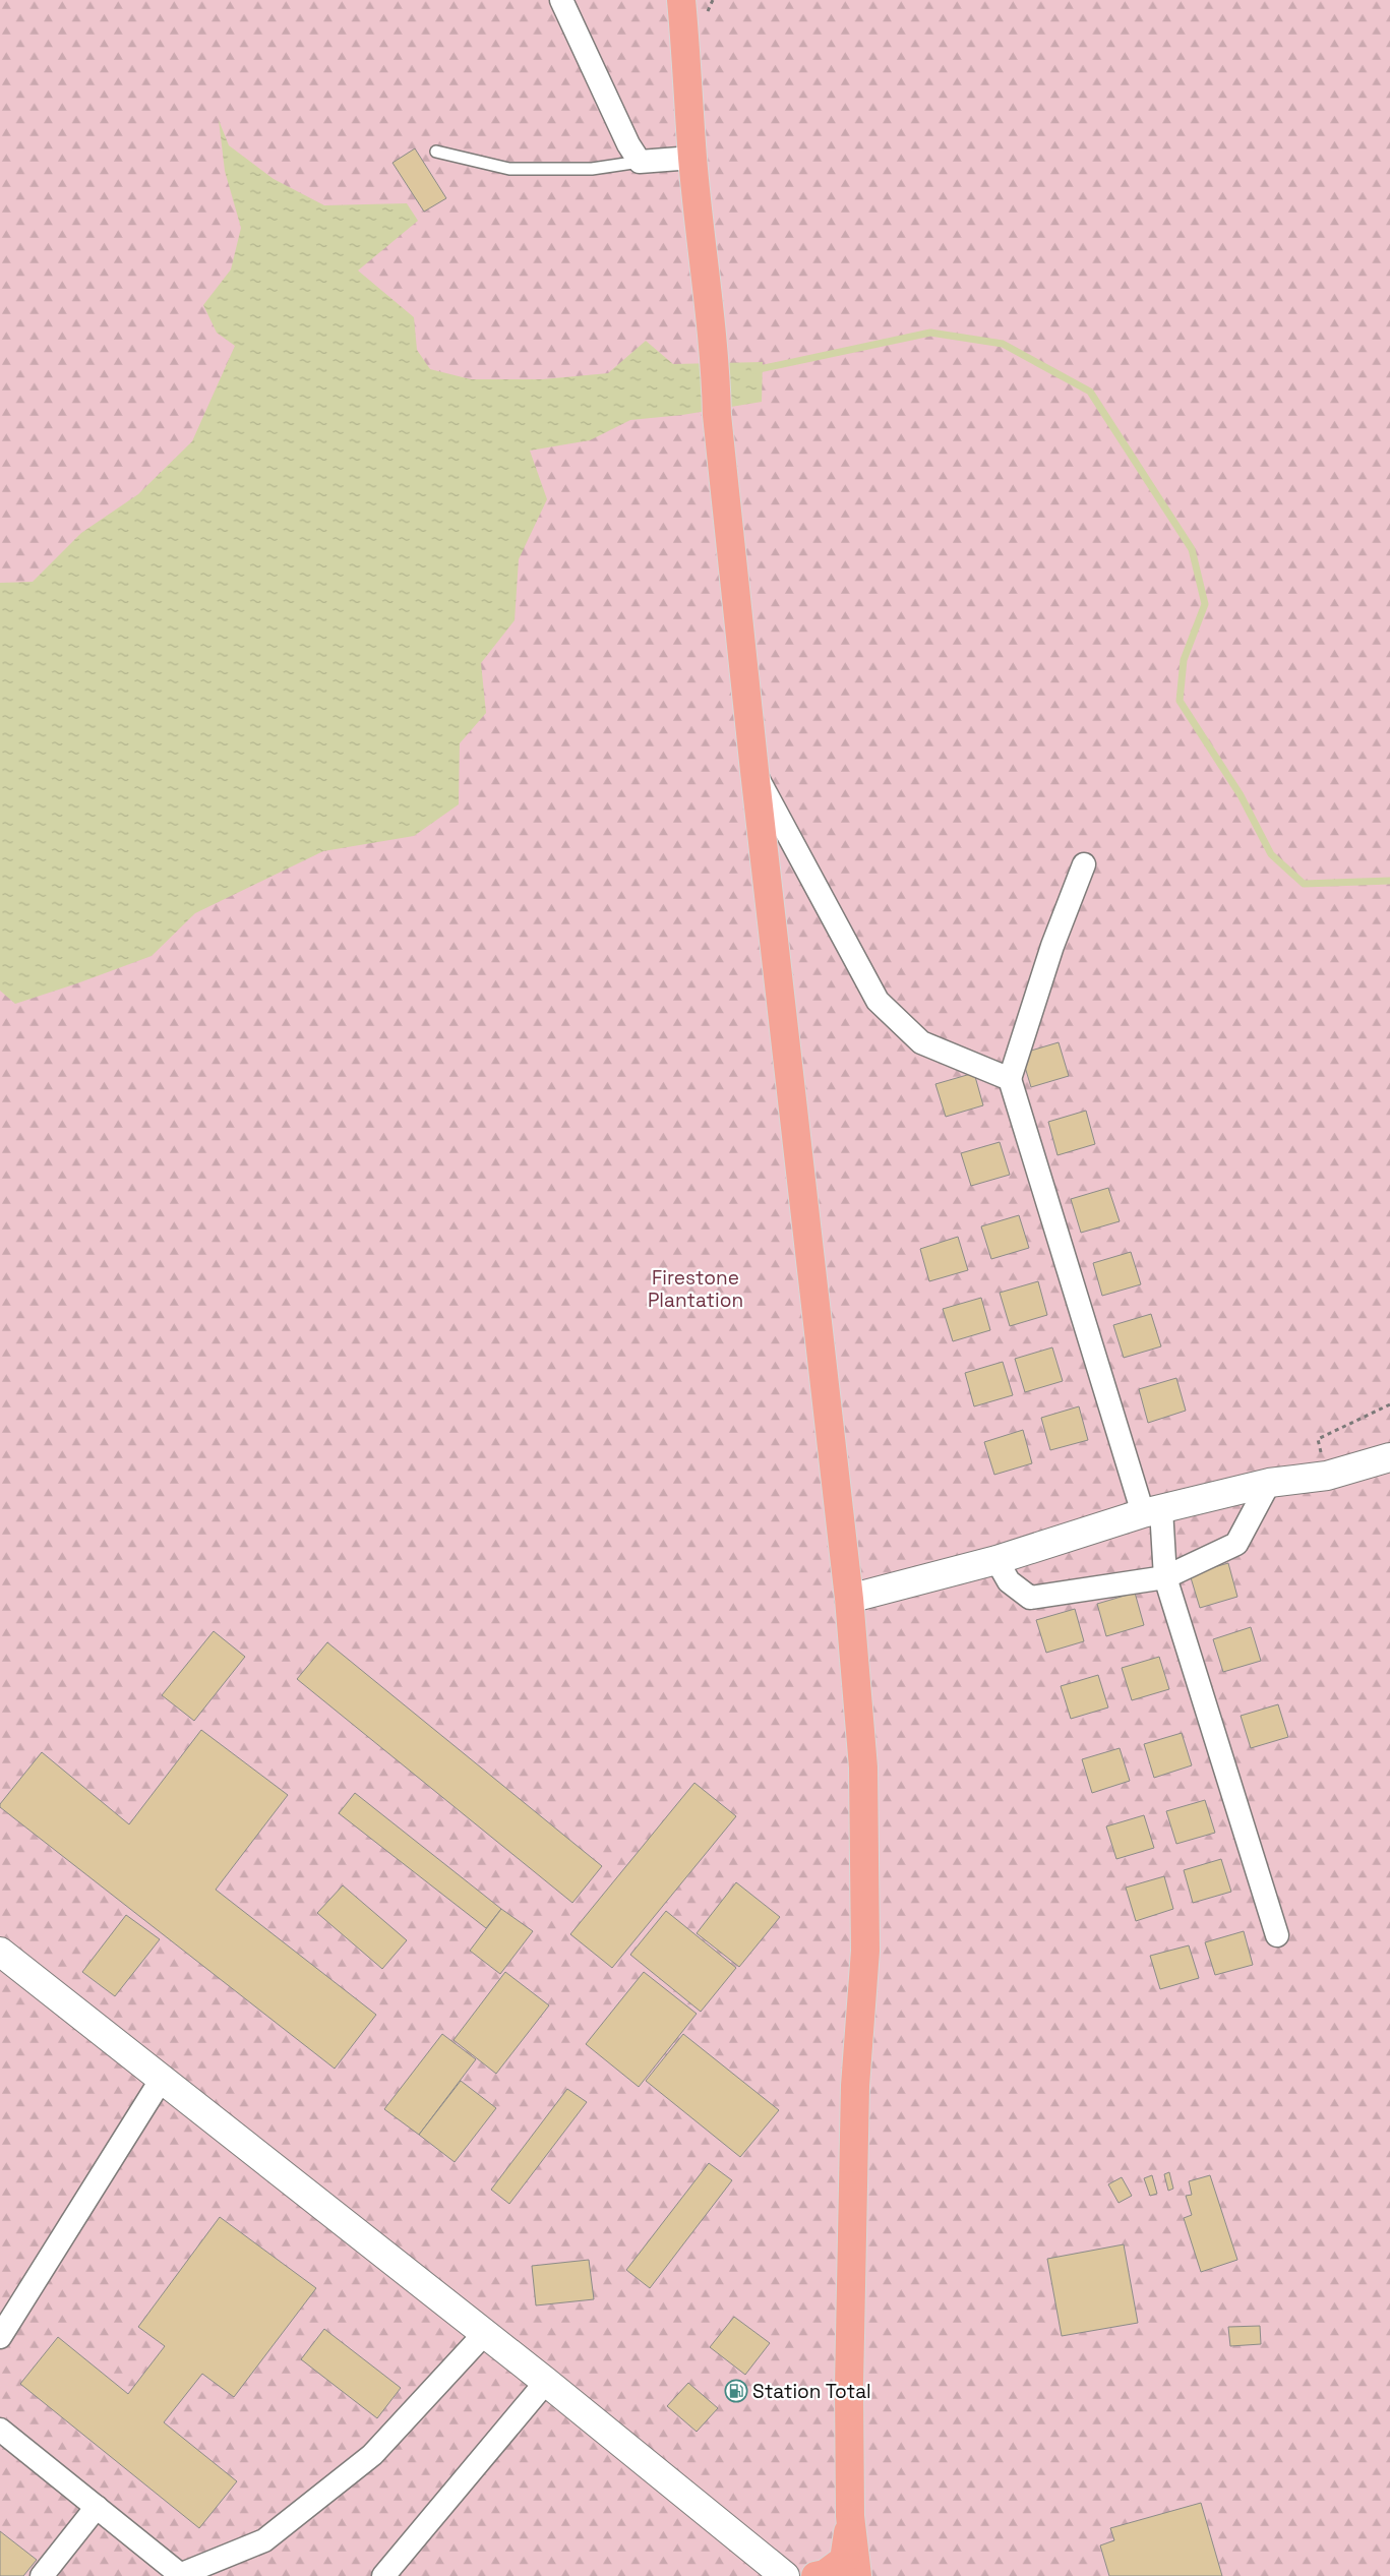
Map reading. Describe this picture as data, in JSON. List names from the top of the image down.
{
  "parks": ["Firestone Plantation"],
  "places": {
    "fuel station": ["Station Total"]
  }
}
